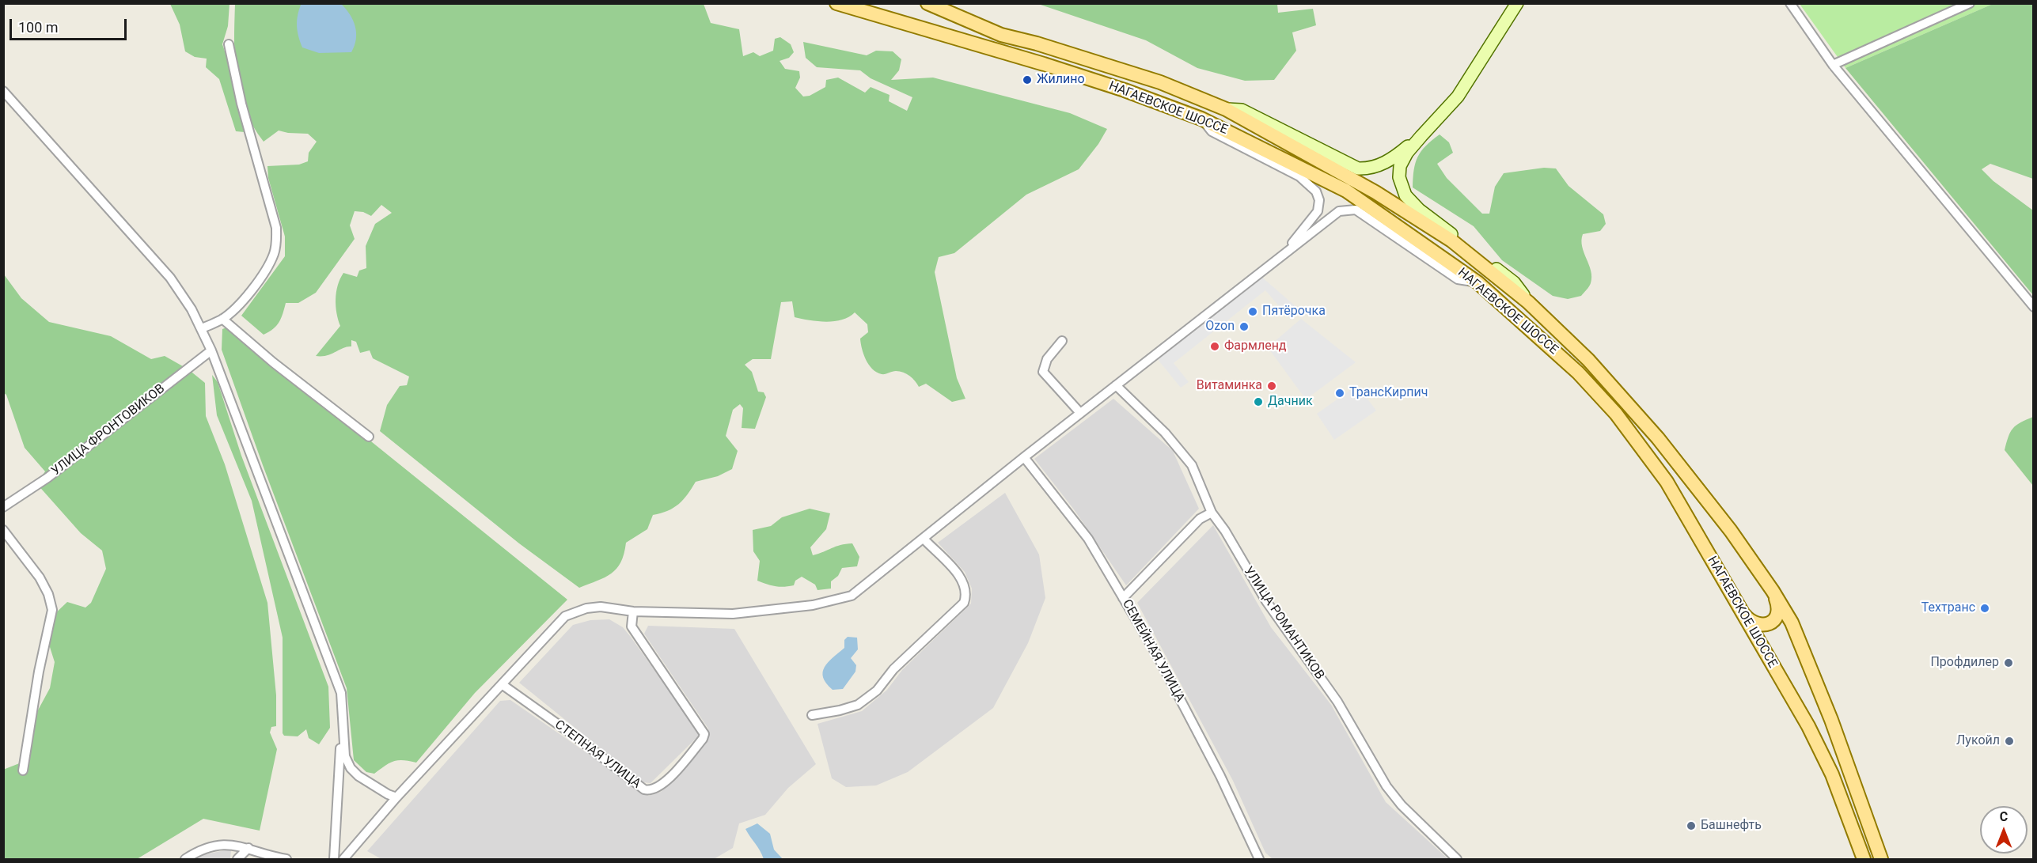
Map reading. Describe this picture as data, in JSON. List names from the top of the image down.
{
  "streets": {
    "main road": ["НАГАЕВСКОЕ ШОССЕ"],
    "street": [
      "УЛИЦА ФРОНТОВИКОВ",
      "УЛИЦА РОМАНТИКОВ",
      "СЕМЕЙНАЯ УЛИЦА",
      "СТЕПНАЯ УЛИЦА"
    ]
  },
  "places": [
    "Жилино",
    "Пятёрочка",
    "Ozon",
    "Фармленд",
    "Витаминка",
    "ТрансКирпич",
    "Дачник",
    "Техтранс",
    "Профдилер",
    "Лукойл",
    "Башнефть"
  ],
  "scale_bar": "100 m",
  "north": "top"
}
